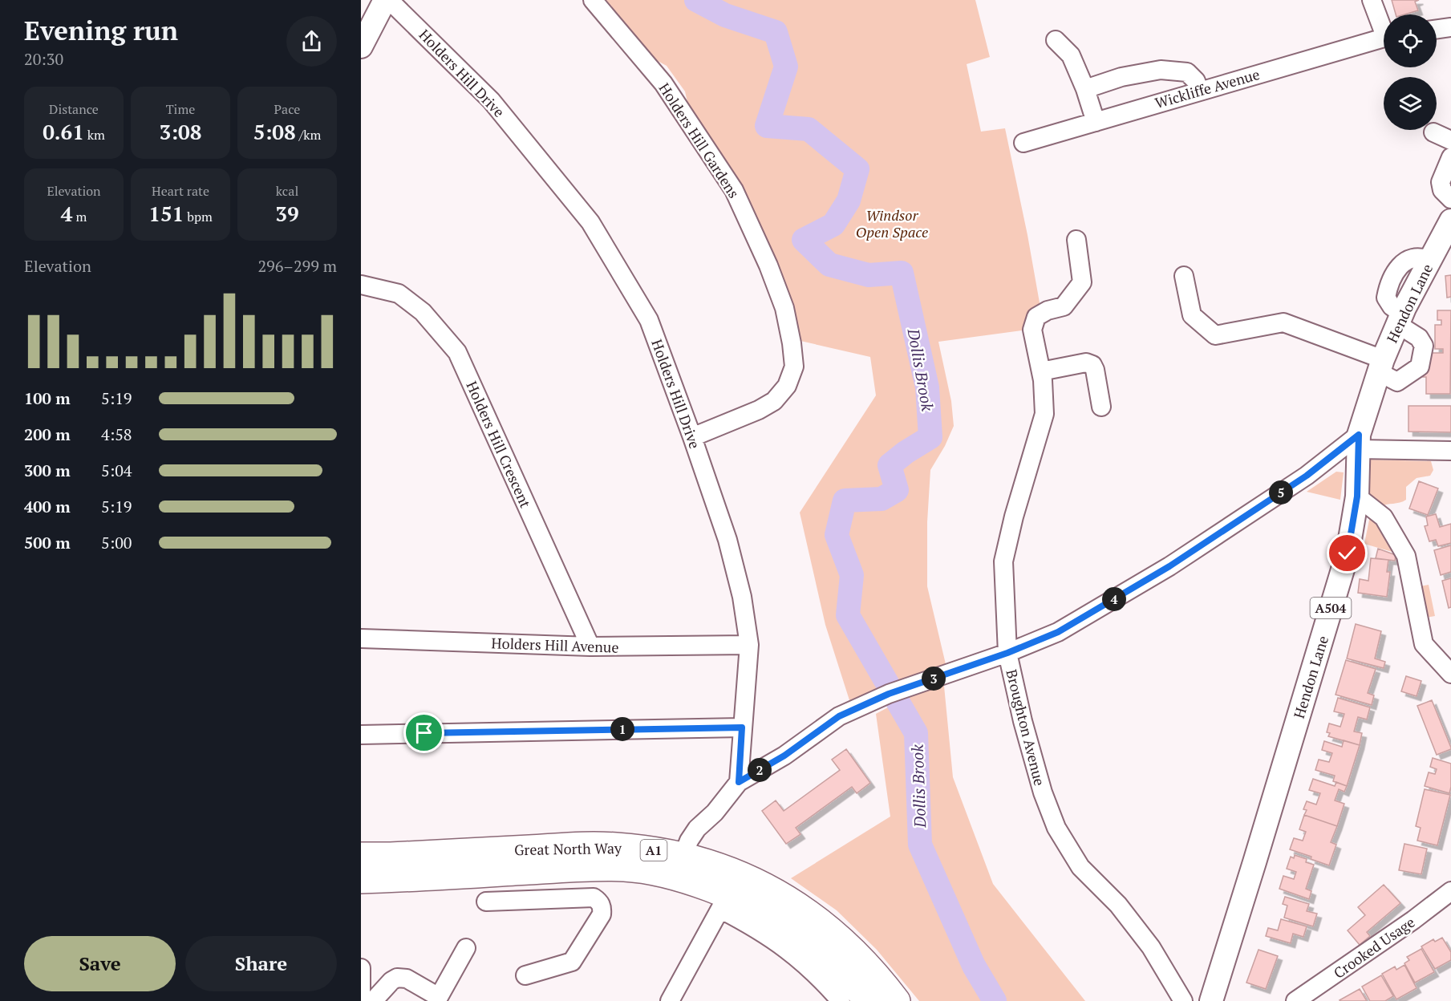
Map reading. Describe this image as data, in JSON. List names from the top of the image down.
{
  "streets": {
    "highway": ["Great North Way", "A1"],
    "main road": ["Hendon Lane", "A504"],
    "street": [
      "Holders Hill Drive",
      "Wickliffe Avenue",
      "Holders Hill Gardens",
      "Holders Hill Crescent",
      "Holders Hill Avenue",
      "Broughton Avenue",
      "Crooked Usage"
    ]
  },
  "crossings": [
    ["Holders Hill Drive", "Holders Hill Gardens"],
    ["Holders Hill Drive", "Holders Hill Avenue"],
    ["Holders Hill Crescent", "Holders Hill Avenue"]
  ],
  "water": ["Dollis Brook"],
  "parks": ["Windsor Open Space"],
  "page": {
    "heading": ["Evening run", "20:30"],
    "stats": [
      ["Distance", "0.61 km"],
      ["Time", "3:08"],
      ["Pace", "5:08 /km"],
      ["Elevation", "4 m"],
      ["Heart rate", "151 bpm"],
      ["kcal", "39"]
    ],
    "chart": ["Elevation", "296–299 m"],
    "list": [
      {
        "name": "100 m",
        "note": "5:19"
      },
      {
        "name": "200 m",
        "note": "4:58"
      },
      {
        "name": "300 m",
        "note": "5:04"
      },
      {
        "name": "400 m",
        "note": "5:19"
      },
      {
        "name": "500 m",
        "note": "5:00"
      }
    ],
    "pins": [
      "5",
      "4",
      "3",
      "1",
      "2"
    ],
    "buttons": ["Save", "Share"]
  }
}
